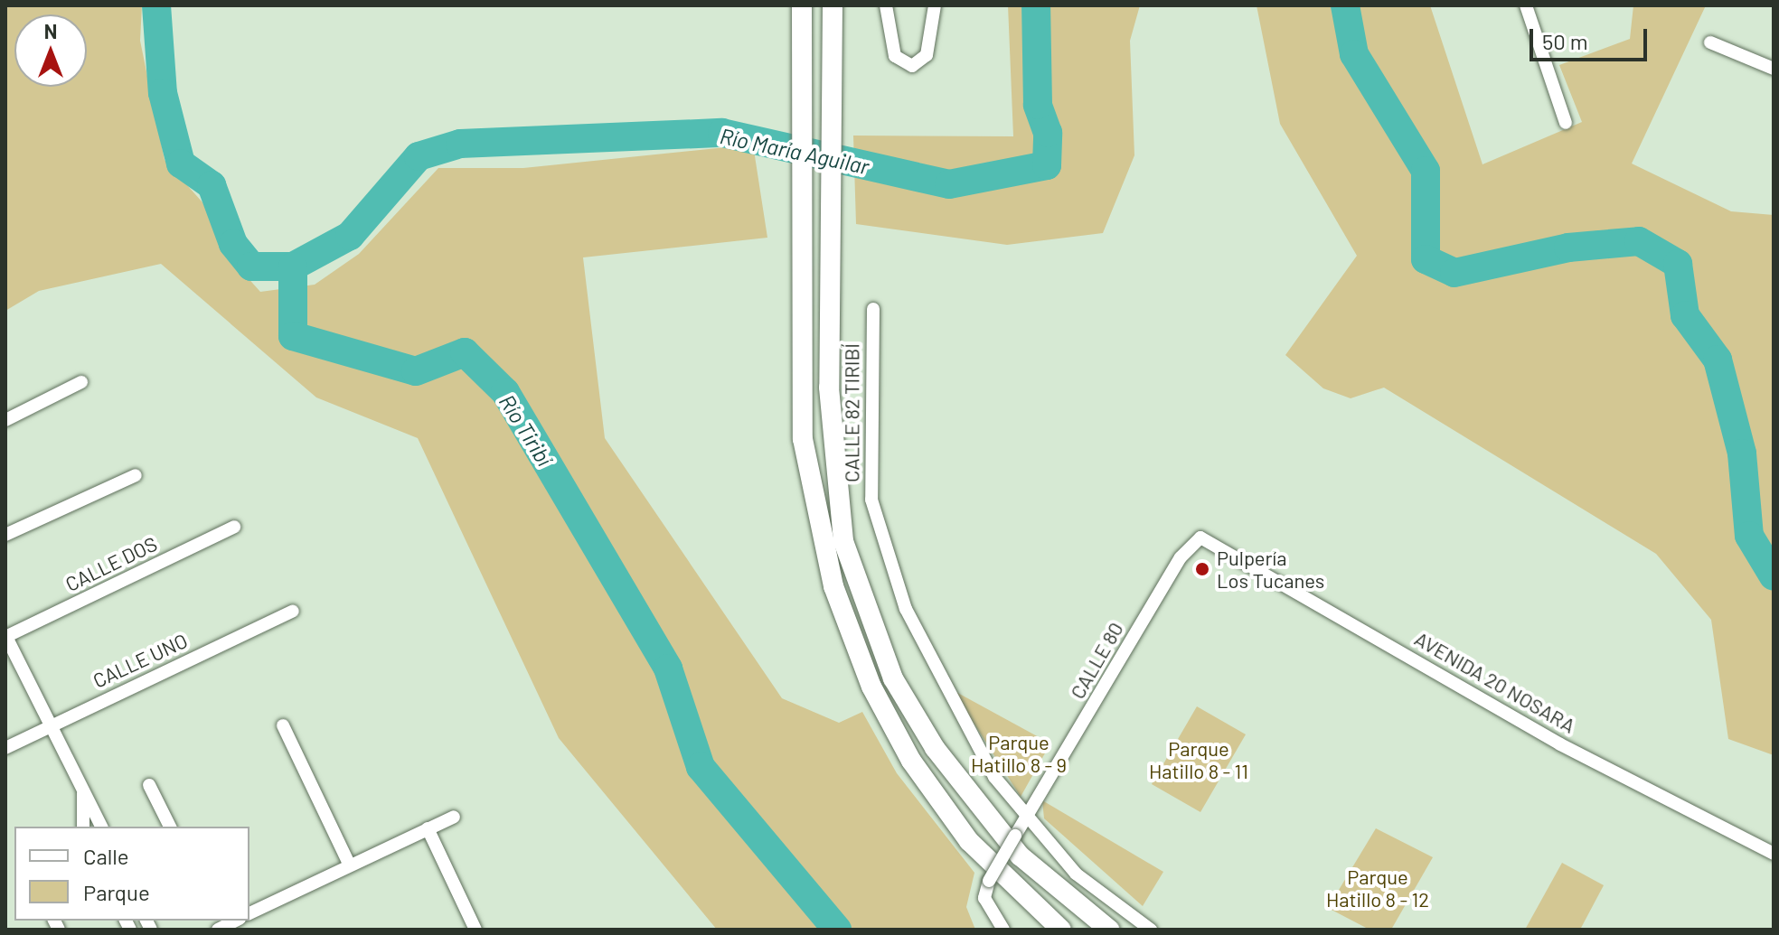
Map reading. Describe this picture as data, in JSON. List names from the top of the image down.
{
  "streets": {
    "street": [
      "CALLE 82 TIRIBÍ",
      "CALLE DOS",
      "CALLE UNO",
      "CALLE 80",
      "AVENIDA 20 NOSARA"
    ]
  },
  "crossings": [
    ["CALLE 82 TIRIBÍ", "CALLE 80"],
    ["CALLE 80", "AVENIDA 20 NOSARA"]
  ],
  "water": ["Río María Aguilar", "Río Tiribí"],
  "parks": ["Parque Hatillo 8 - 9", "Parque Hatillo 8 - 11", "Parque Hatillo 8 - 12"],
  "places": ["Pulpería Los Tucanes"],
  "legend": ["Calle", "Parque"],
  "scale_bar": "50 m",
  "north": "top"
}
